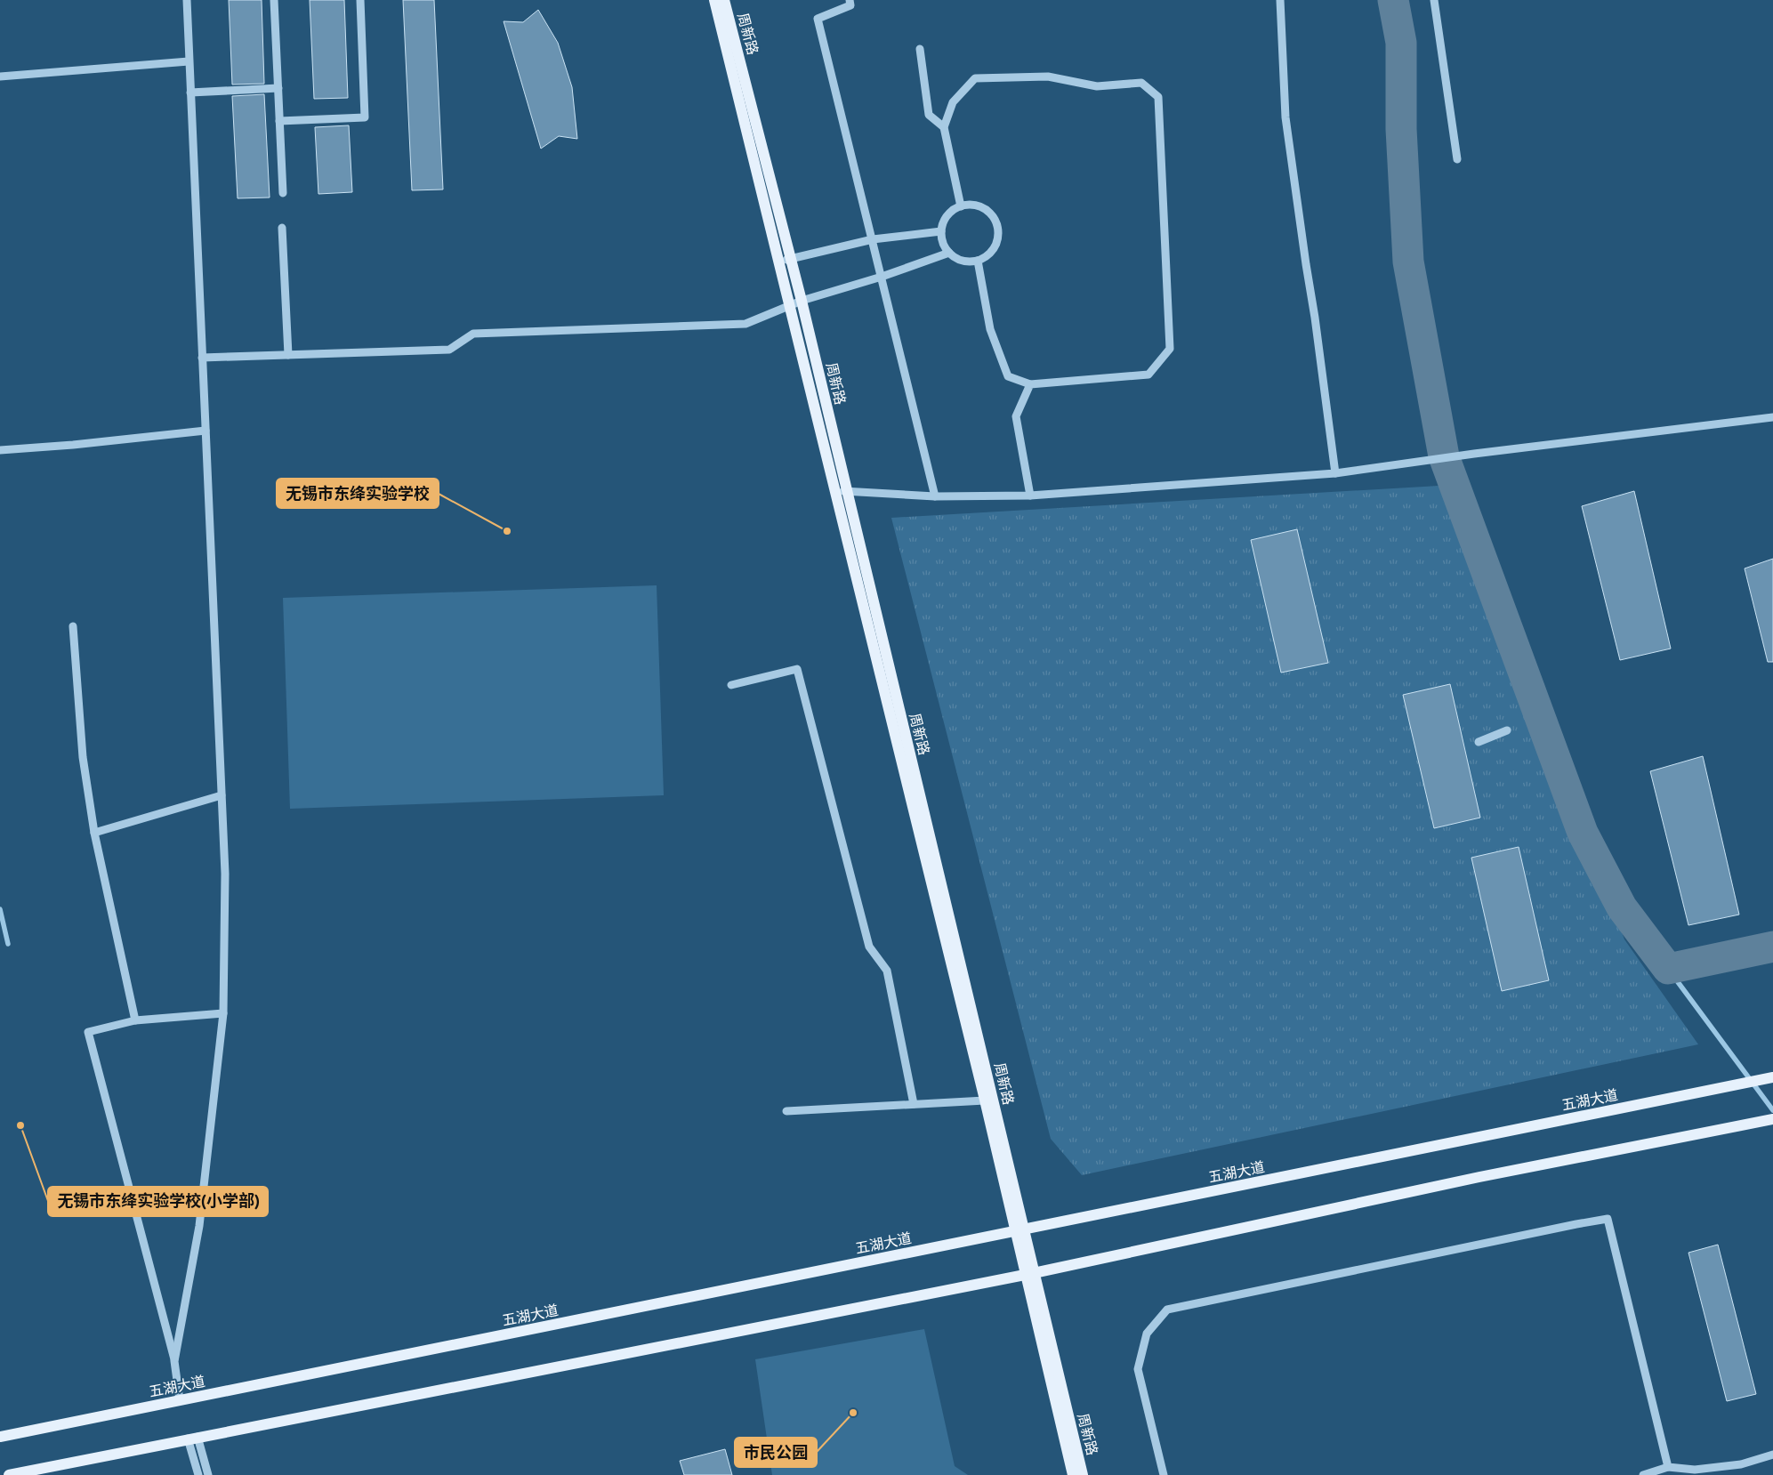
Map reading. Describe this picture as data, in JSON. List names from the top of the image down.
{
  "streets": {
    "main road": ["周新路", "五湖大道"]
  },
  "crossings": [
    ["周新路", "五湖大道"]
  ],
  "places": ["无锡市东绛实验学校", "无锡市东绛实验学校(小学部)", "市民公园"]
}
